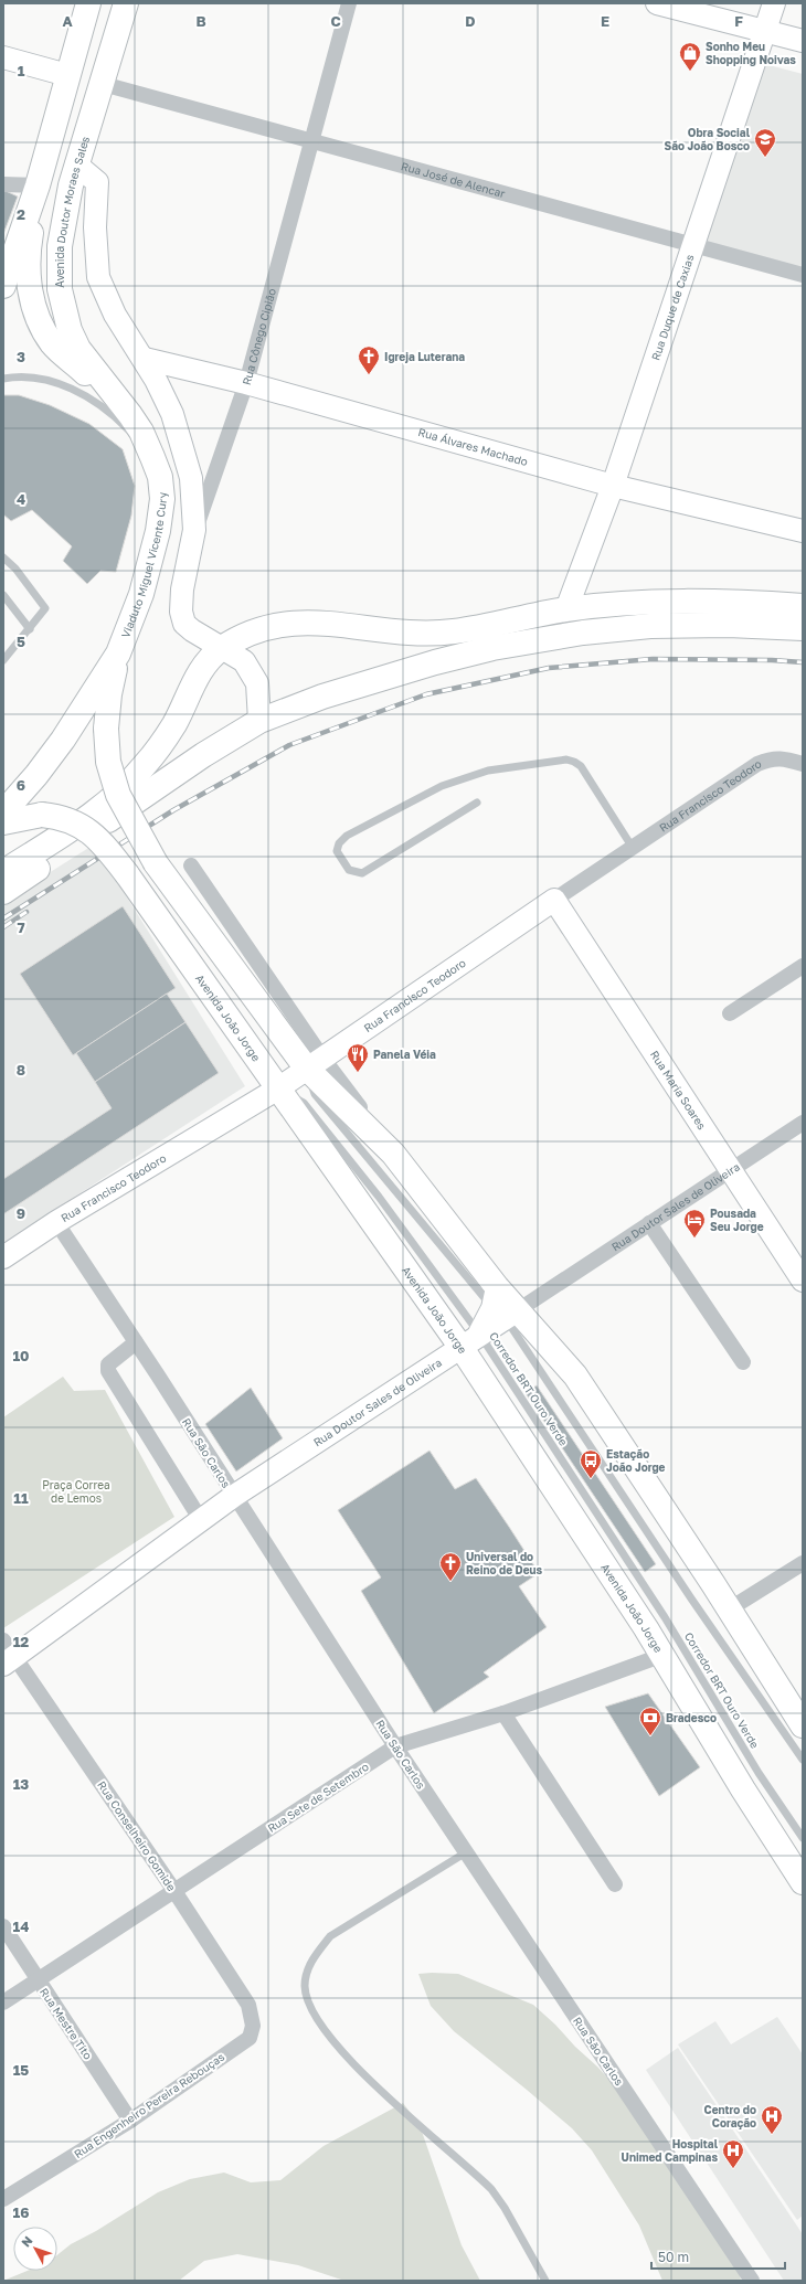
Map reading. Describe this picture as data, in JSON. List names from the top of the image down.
{
  "streets": {
    "main road": ["Avenida Doutor Moraes Sales", "Viaduto Miguel Vicente Cury", "Avenida João Jorge"],
    "street": [
      "Rua José de Alencar",
      "Rua Duque de Caxias",
      "Rua Cônego Cipião",
      "Rua Álvares Machado",
      "Rua Francisco Teodoro",
      "Rua Maria Soares",
      "Rua Doutor Sales de Oliveira",
      "Rua São Carlos",
      "Rua Sete de Setembro",
      "Rua Conselheiro Gomide",
      "Rua Mestre Tito",
      "Rua Engenheiro Pereira Rebouças"
    ],
    "lane": ["Corredor BRT Ouro Verde"]
  },
  "crossings": [
    ["Rua José de Alencar", "Avenida Doutor Moraes Sales"],
    ["Rua José de Alencar", "Rua Duque de Caxias"],
    ["Rua José de Alencar", "Rua Cônego Cipião"],
    ["Avenida Doutor Moraes Sales", "Viaduto Miguel Vicente Cury"],
    ["Rua Duque de Caxias", "Rua Álvares Machado"],
    ["Rua Cônego Cipião", "Rua Álvares Machado"],
    ["Rua Francisco Teodoro", "Avenida João Jorge"],
    ["Rua Francisco Teodoro", "Rua Maria Soares"],
    ["Rua Francisco Teodoro", "Corredor BRT Ouro Verde"],
    ["Rua Francisco Teodoro", "Rua São Carlos"],
    ["Avenida João Jorge", "Rua Doutor Sales de Oliveira"],
    ["Avenida João Jorge", "Corredor BRT Ouro Verde"],
    ["Avenida João Jorge", "Rua Sete de Setembro"],
    ["Rua Maria Soares", "Rua Doutor Sales de Oliveira"],
    ["Rua Doutor Sales de Oliveira", "Corredor BRT Ouro Verde"],
    ["Rua Doutor Sales de Oliveira", "Rua São Carlos"],
    ["Rua Doutor Sales de Oliveira", "Rua Conselheiro Gomide"],
    ["Rua São Carlos", "Rua Sete de Setembro"],
    ["Rua Sete de Setembro", "Rua Conselheiro Gomide"],
    ["Rua Sete de Setembro", "Rua Mestre Tito"],
    ["Rua Conselheiro Gomide", "Rua Engenheiro Pereira Rebouças"],
    ["Rua Mestre Tito", "Rua Engenheiro Pereira Rebouças"]
  ],
  "parks": ["Praça Correa de Lemos"],
  "places": {
    "shop": ["Sonho Meu Shopping Noivas"],
    "school or university": ["Obra Social São João Bosco"],
    "church": ["Igreja Luterana", "Universal do Reino de Deus"],
    "restaurant": ["Panela Véia"],
    "hotel": ["Pousada Seu Jorge"],
    "bus stop": ["Estação João Jorge"],
    "bank": ["Bradesco"],
    "hospital": ["Centro do Coração", "Hospital Unimed Campinas"]
  },
  "scale_bar": "50 m",
  "north": "top left",
  "grid": {
    "columns": [
      "A",
      "B",
      "C",
      "D",
      "E",
      "F"
    ],
    "rows": [
      "1",
      "2",
      "3",
      "4",
      "5",
      "6",
      "7",
      "8",
      "9",
      "10",
      "11",
      "12",
      "13",
      "14",
      "15",
      "16"
    ]
  }
}
